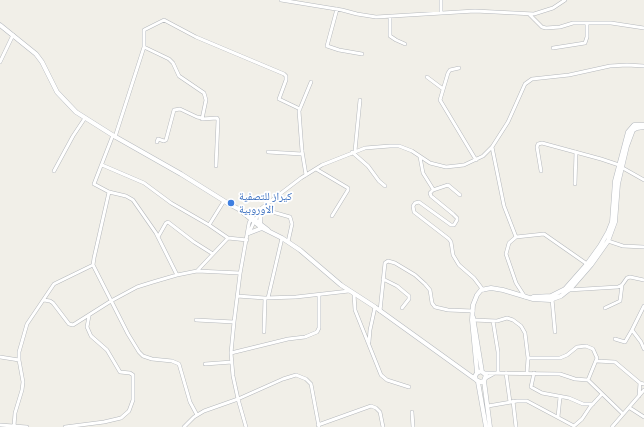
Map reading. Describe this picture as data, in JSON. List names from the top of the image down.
{
  "places": ["كيراز للتصفية الأوروبية"]
}
